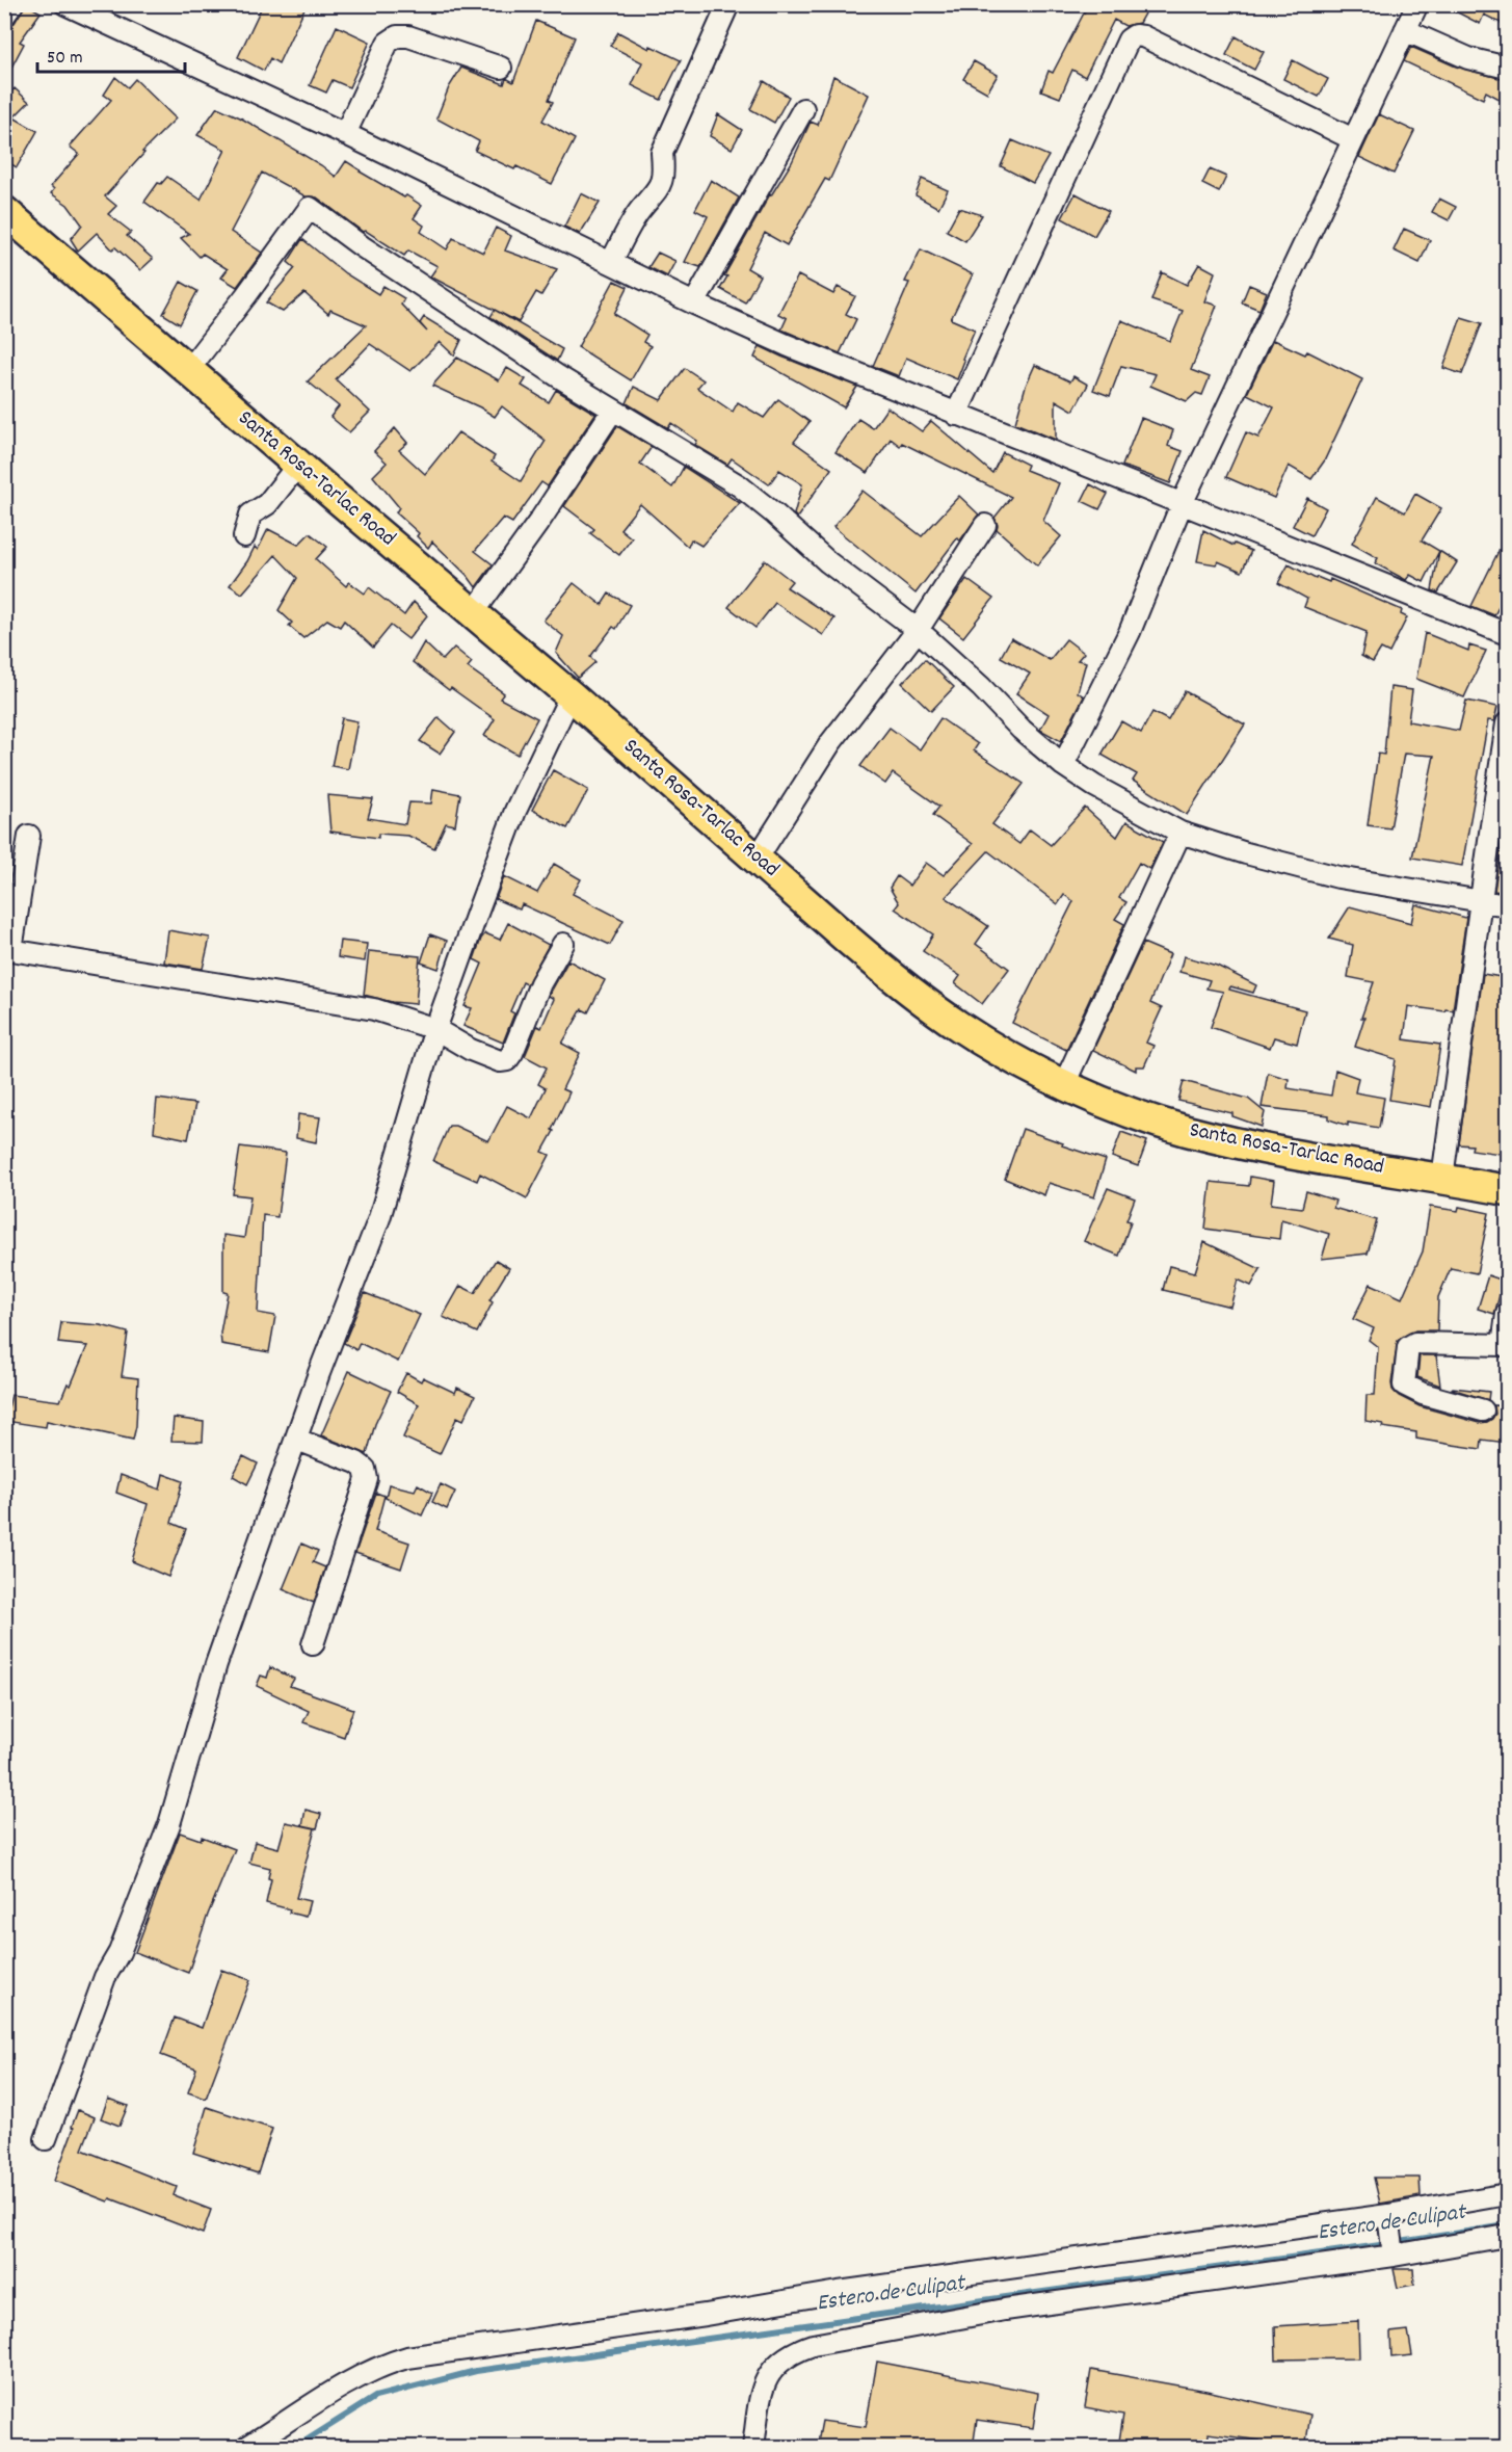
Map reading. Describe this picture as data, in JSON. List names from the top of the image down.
{
  "streets": {
    "highway": ["Santa Rosa-Tarlac Road"]
  },
  "water": ["Estero de Culipat"],
  "scale_bar": "50 m"
}
